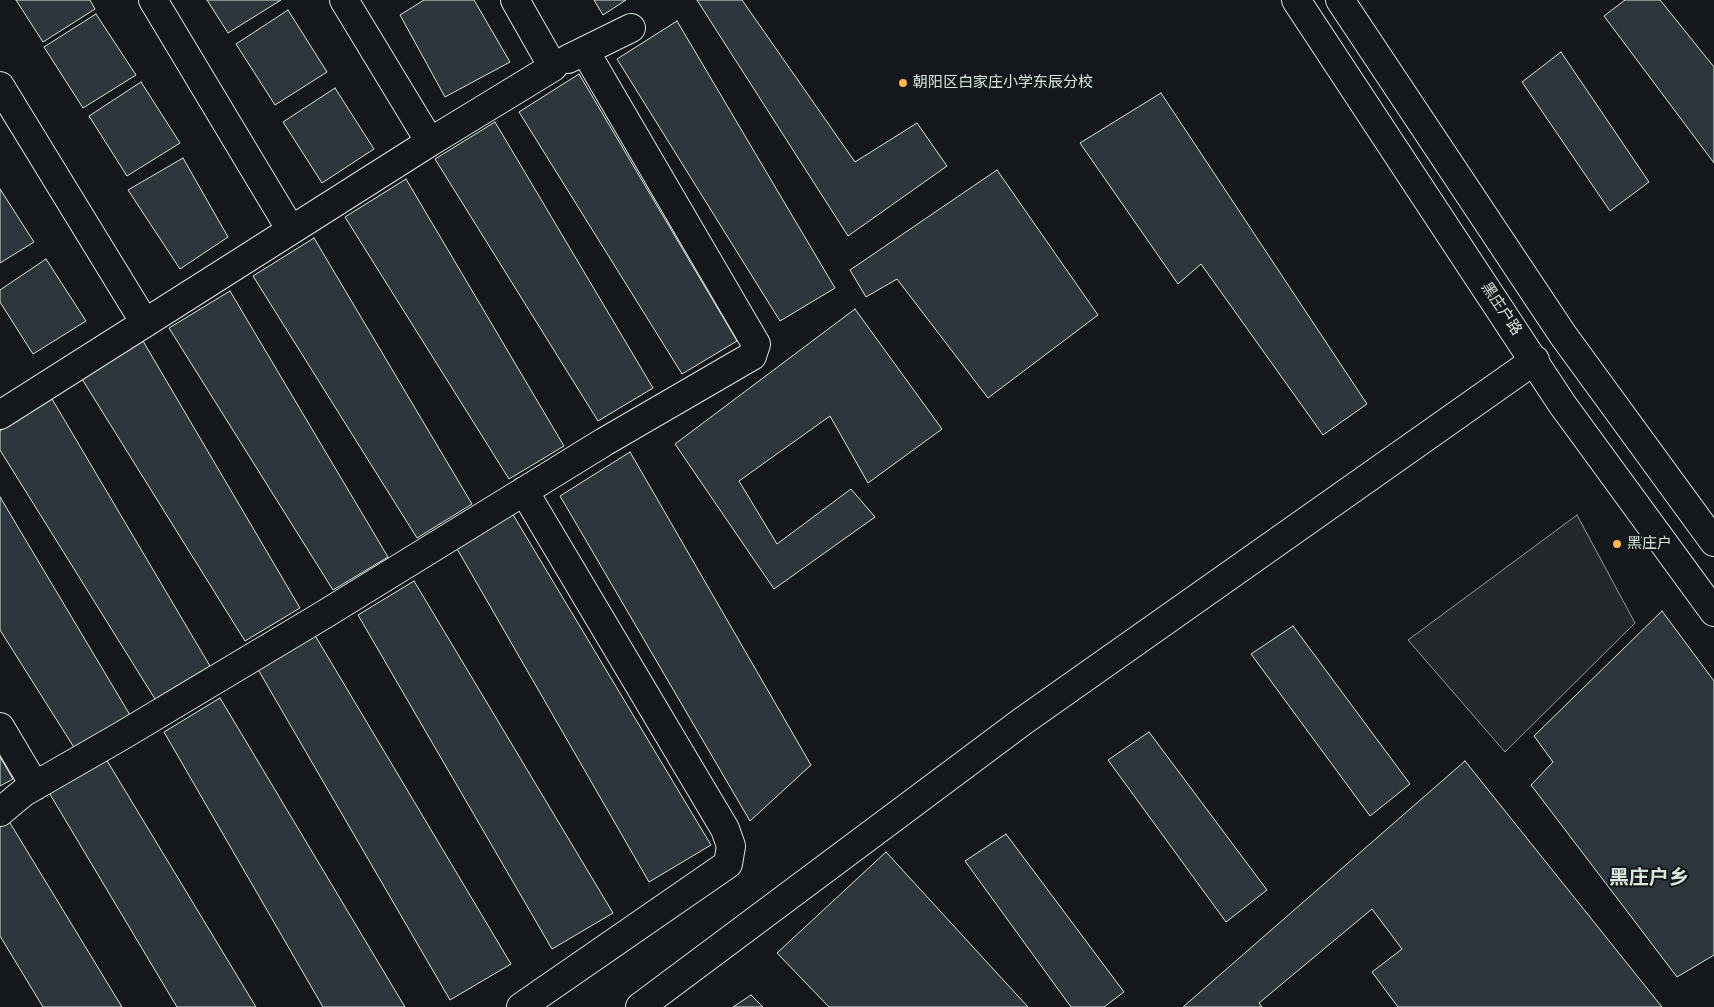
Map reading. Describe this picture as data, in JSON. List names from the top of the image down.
{
  "streets": {
    "street": ["黑庄户路"]
  },
  "districts": ["黑庄户乡"],
  "places": ["朝阳区白家庄小学东辰分校", "黑庄户"]
}
